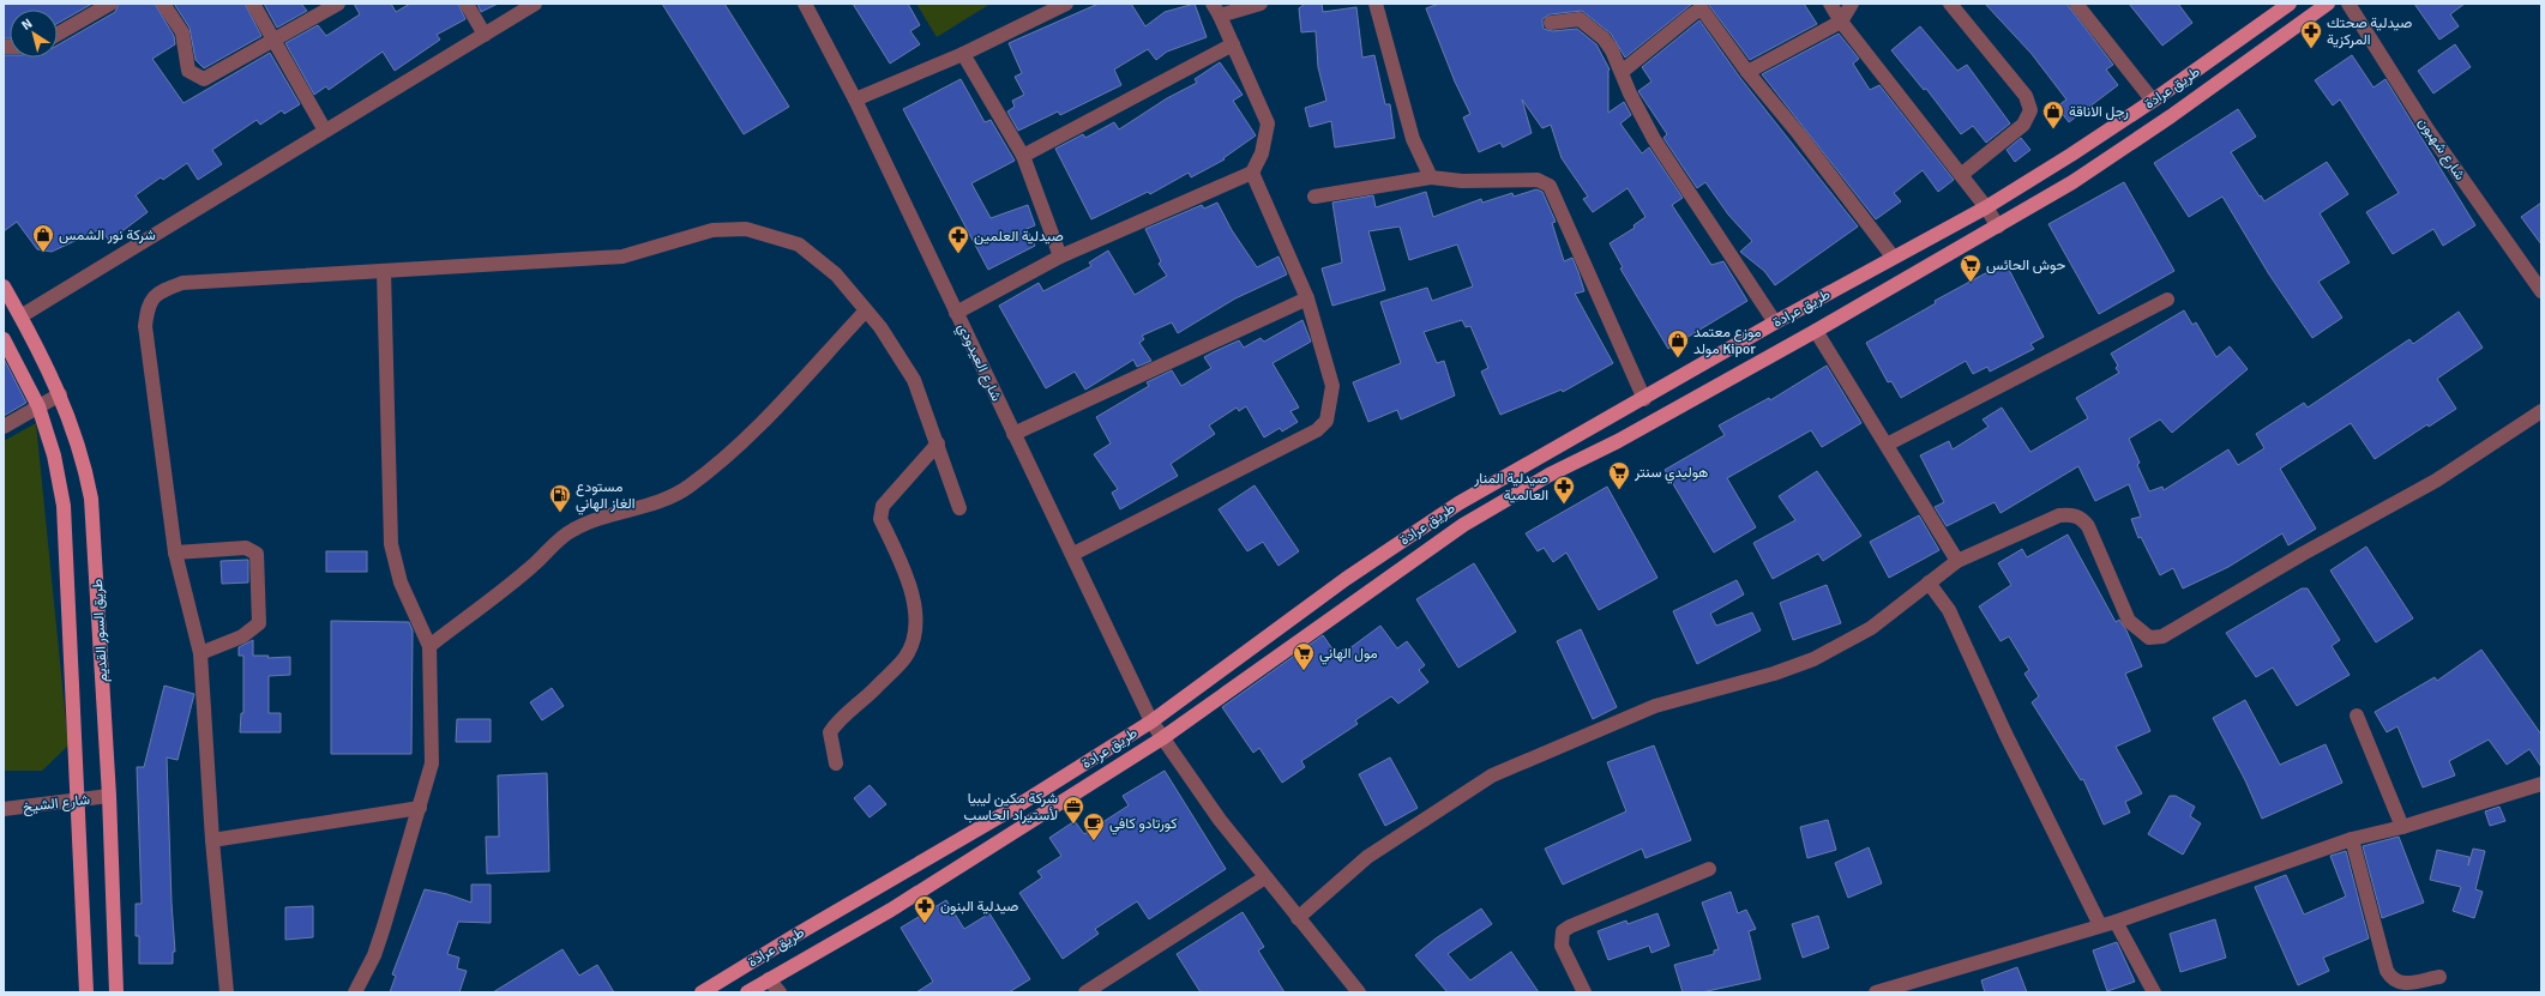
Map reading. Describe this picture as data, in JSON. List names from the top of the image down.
{
  "streets": {
    "main road": ["طريق عرادة", "طريق السور القديم"],
    "street": ["شارع شهبون", "شارع العيدودي", "شارع الشيخ"]
  },
  "crossings": [
    ["طريق عرادة", "شارع العيدودي"],
    ["طريق السور القديم", "شارع الشيخ"]
  ],
  "places": {
    "pharmacy": [
      "صيدلية صحتك المركزية",
      "صيدلية العلمين",
      "صيدلية المنار العالمية",
      "صيدلية البنون"
    ],
    "shop": ["رجل الاناقة", "شركة نور الشمس", "موزع معتمد مولد Kipor"],
    "supermarket": ["حوش الحائس", "هوليدي سنتر", "مول الهاني"],
    "fuel station": ["مستودع الغاز الهاني"],
    "office": ["شركة مكين ليبيا لأستيراد الحاسب"],
    "cafe": ["كورتادو كافي"]
  },
  "north": "top left"
}
